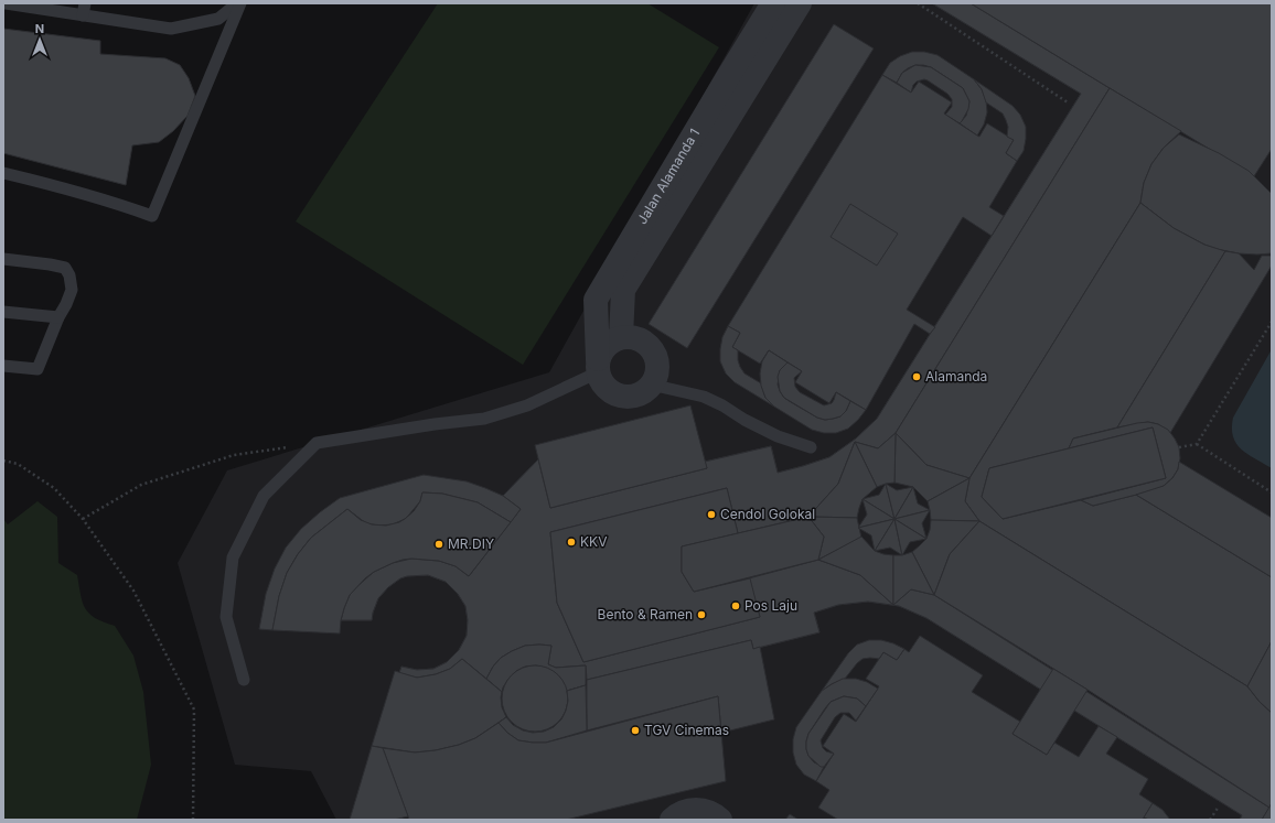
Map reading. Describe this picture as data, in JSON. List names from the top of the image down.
{
  "streets": {
    "street": ["Jalan Alamanda 1"]
  },
  "places": [
    "Alamanda",
    "Cendol Golokal",
    "KKV",
    "MR.DIY",
    "Pos Laju",
    "Bento & Ramen",
    "TGV Cinemas"
  ],
  "north": "top"
}
